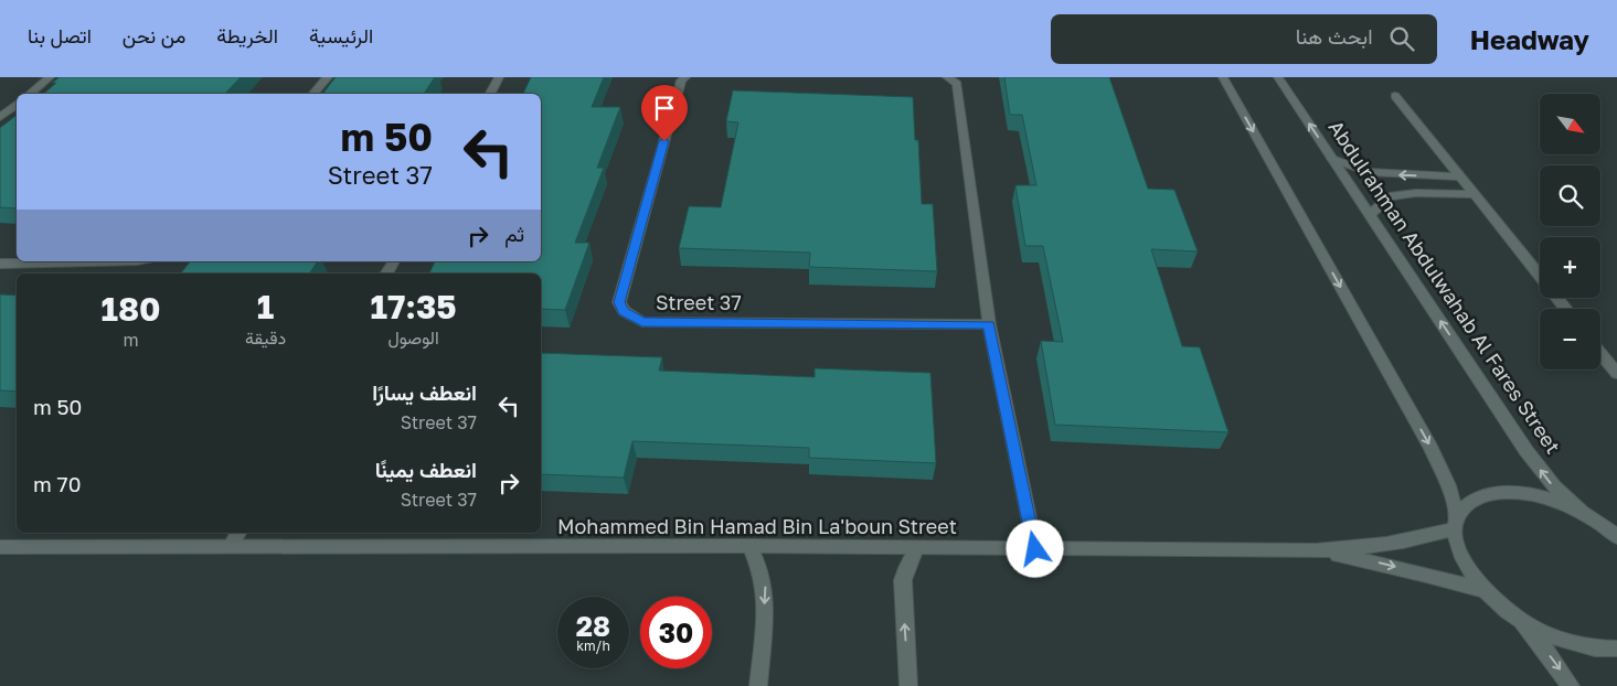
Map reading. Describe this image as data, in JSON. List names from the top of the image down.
{
  "streets": {
    "street": ["Abdulrahman Abdulwahab Al Fares Street", "Street 37", "Mohammed Bin Hamad Bin La'boun Street"]
  },
  "north": "bottom right",
  "page": {
    "header": "Headway",
    "search": "ابحث هنا",
    "nav": [
      "الرئيسية",
      "الخريطة",
      "من نحن",
      "اتصل بنا"
    ],
    "map_buttons": ["+", "−"],
    "turn": ["50 m", "Street 37"],
    "then": "ثم",
    "eta": [
      "17:35",
      "الوصول",
      "1",
      "دقيقة",
      "180",
      "m"
    ],
    "list": [
      {
        "name": "انعطف يسارًا",
        "note": "Street 37",
        "value": "50 m"
      },
      {
        "name": "انعطف يمينًا",
        "note": "Street 37",
        "value": "70 m"
      }
    ],
    "speed": "28 km/h",
    "limit": "30"
  }
}
